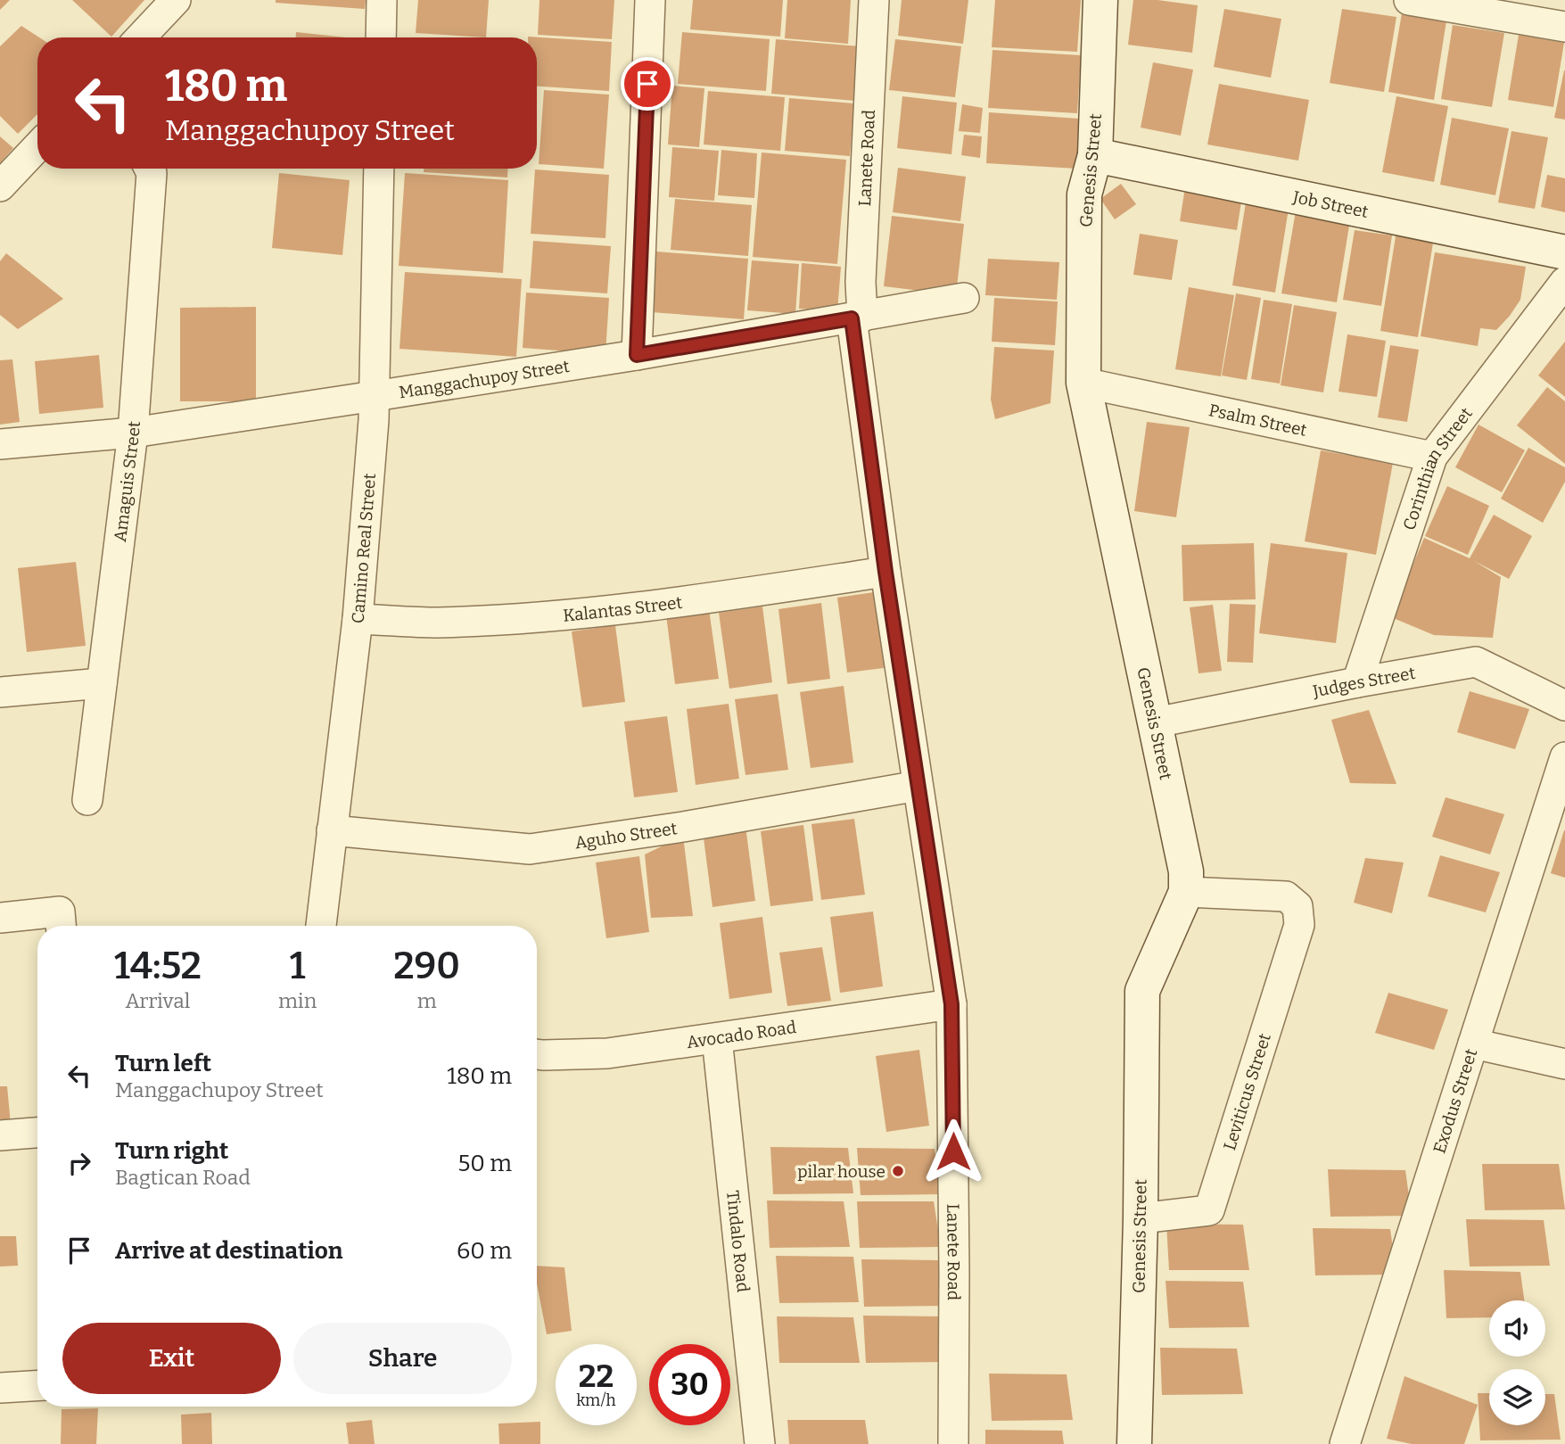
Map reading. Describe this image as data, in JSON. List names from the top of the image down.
{
  "streets": {
    "street": [
      "Lanete Road",
      "Genesis Street",
      "Job Street",
      "Manggachupoy Street",
      "Psalm Street",
      "Corinthian Street",
      "Amaguis Street",
      "Camino Real Street",
      "Kalantas Street",
      "Judges Street",
      "Aguho Street",
      "Avocado Road",
      "Leviticus Street",
      "Exodus Street",
      "Tindalo Road"
    ]
  },
  "crossings": [
    ["Lanete Road", "Manggachupoy Street"],
    ["Lanete Road", "Kalantas Street"],
    ["Lanete Road", "Aguho Street"],
    ["Lanete Road", "Avocado Road"],
    ["Genesis Street", "Job Street"],
    ["Genesis Street", "Psalm Street"],
    ["Genesis Street", "Judges Street"],
    ["Genesis Street", "Leviticus Street"],
    ["Manggachupoy Street", "Amaguis Street"],
    ["Manggachupoy Street", "Camino Real Street"],
    ["Psalm Street", "Corinthian Street"],
    ["Corinthian Street", "Judges Street"],
    ["Camino Real Street", "Kalantas Street"],
    ["Camino Real Street", "Aguho Street"],
    ["Avocado Road", "Tindalo Road"]
  ],
  "places": ["pilar house"],
  "page": {
    "turn": ["180 m", "Manggachupoy Street"],
    "eta": [
      "14:52",
      "Arrival",
      "1",
      "min",
      "290",
      "m"
    ],
    "list": [
      {
        "name": "Turn left",
        "note": "Manggachupoy Street",
        "value": "180 m"
      },
      {
        "name": "Turn right",
        "note": "Bagtican Road",
        "value": "50 m"
      },
      {
        "name": "Arrive at destination",
        "value": "60 m"
      }
    ],
    "buttons": ["Exit", "Share"],
    "speed": "22 km/h",
    "limit": "30"
  }
}
